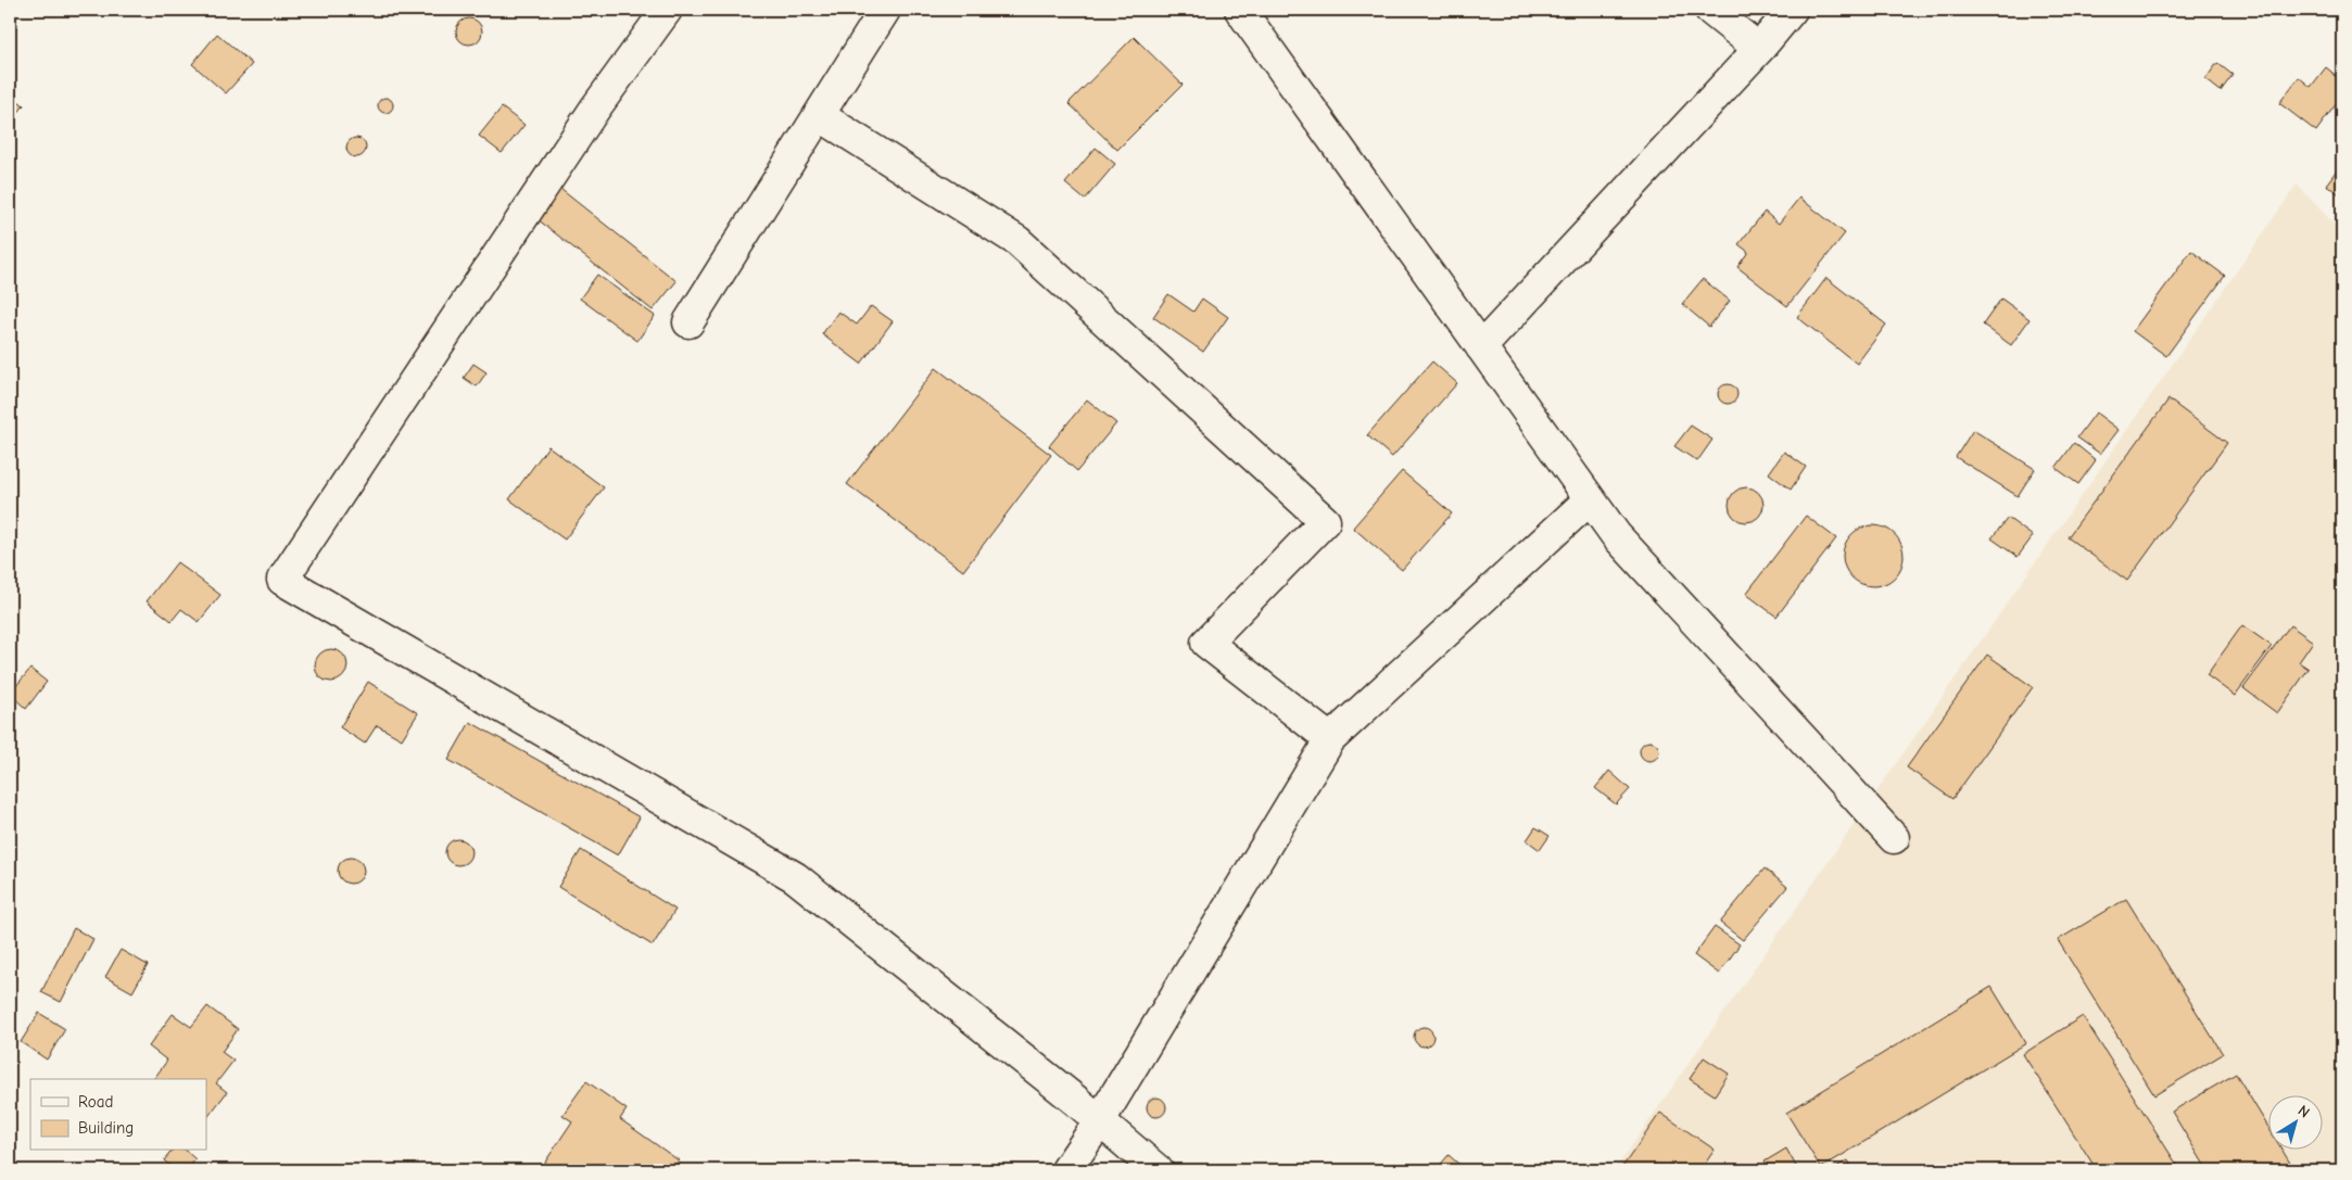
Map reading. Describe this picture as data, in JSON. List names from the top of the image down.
{
  "legend": ["Road", "Building"],
  "north": "top right"
}
